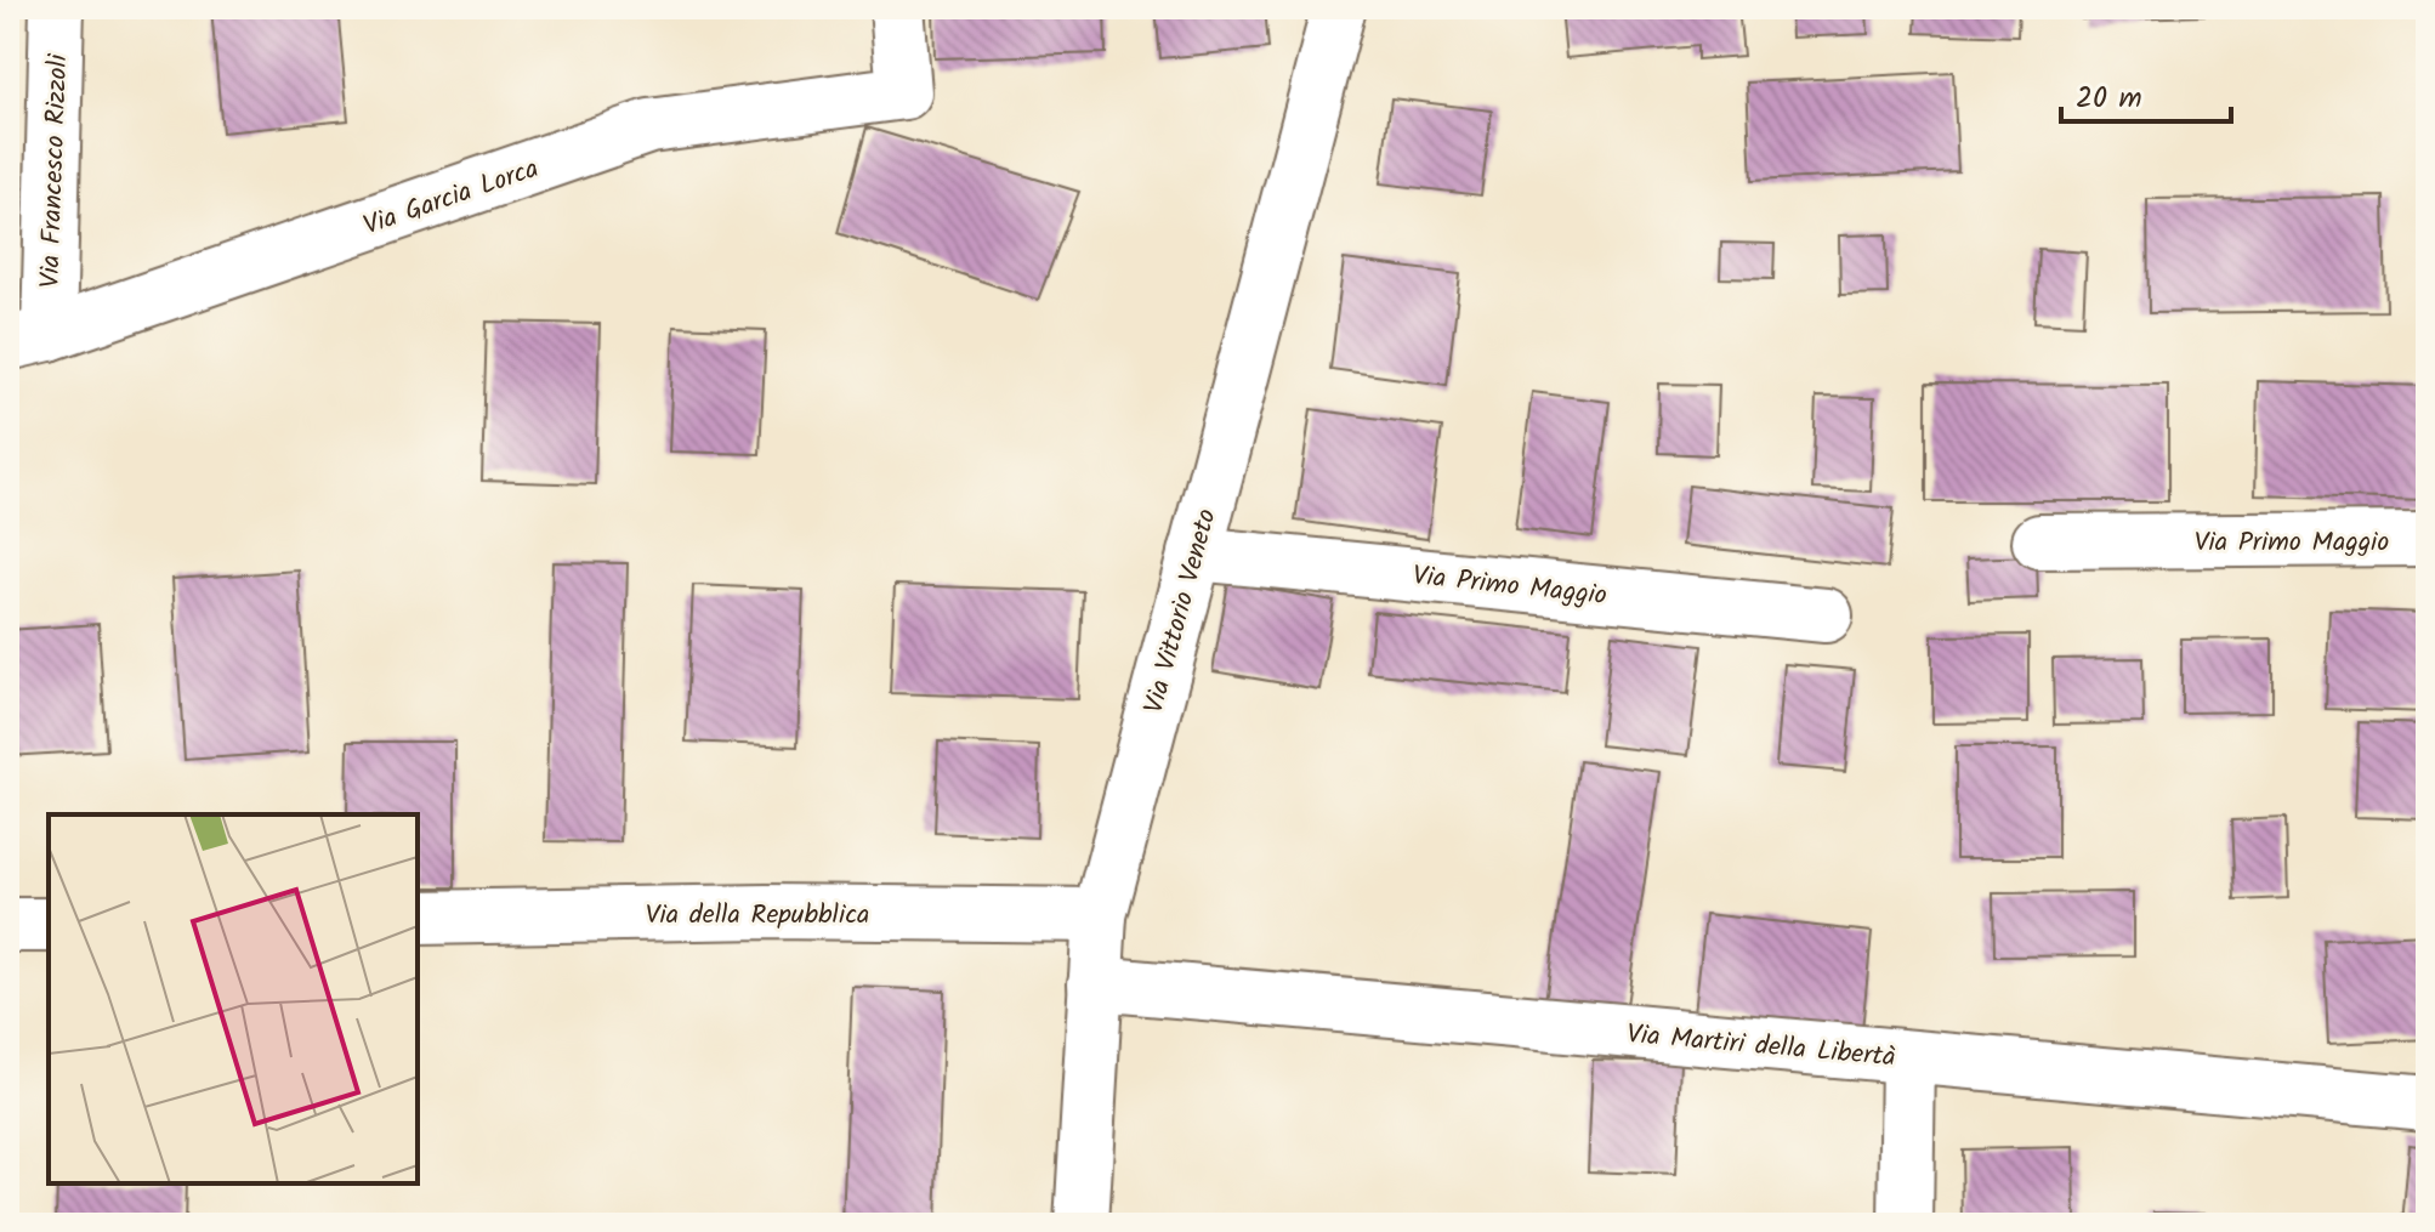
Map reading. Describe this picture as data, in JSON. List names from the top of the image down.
{
  "streets": {
    "street": [
      "Via Francesco Rizzoli",
      "Via Garcia Lorca",
      "Via Primo Maggio",
      "Via Vittorio Veneto",
      "Via della Repubblica",
      "Via Martiri della Libertà"
    ]
  },
  "crossings": [
    ["Via Francesco Rizzoli", "Via Garcia Lorca"],
    ["Via Primo Maggio", "Via Vittorio Veneto"],
    ["Via Vittorio Veneto", "Via della Repubblica"],
    ["Via Vittorio Veneto", "Via Martiri della Libertà"]
  ],
  "scale_bar": "20 m"
}
